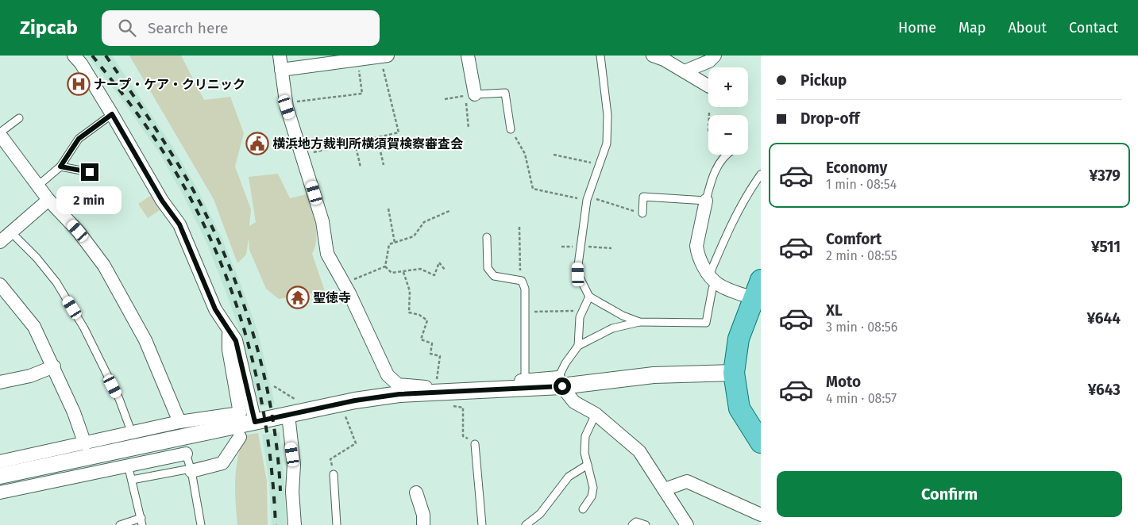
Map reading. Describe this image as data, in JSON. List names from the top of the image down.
{
  "places": {
    "hospital": ["ナープ・ケア・クリニック"],
    "public building": ["横浜地方裁判所横須賀検察審査会"],
    "temple": ["聖徳寺"]
  },
  "page": {
    "header": "Zipcab",
    "search": "Search here",
    "nav": [
      "Home",
      "Map",
      "About",
      "Contact"
    ],
    "banner": ["Pickup", "Drop-off"],
    "map_buttons": ["+", "−"],
    "list": [
      {
        "name": "Economy",
        "note": "1 min · 08:54",
        "value": "¥379"
      },
      {
        "name": "Comfort",
        "note": "2 min · 08:55",
        "value": "¥511"
      },
      {
        "name": "XL",
        "note": "3 min · 08:56",
        "value": "¥644"
      },
      {
        "name": "Moto",
        "note": "4 min · 08:57",
        "value": "¥643"
      }
    ],
    "bubble": "2 min",
    "buttons": "Confirm"
  }
}
